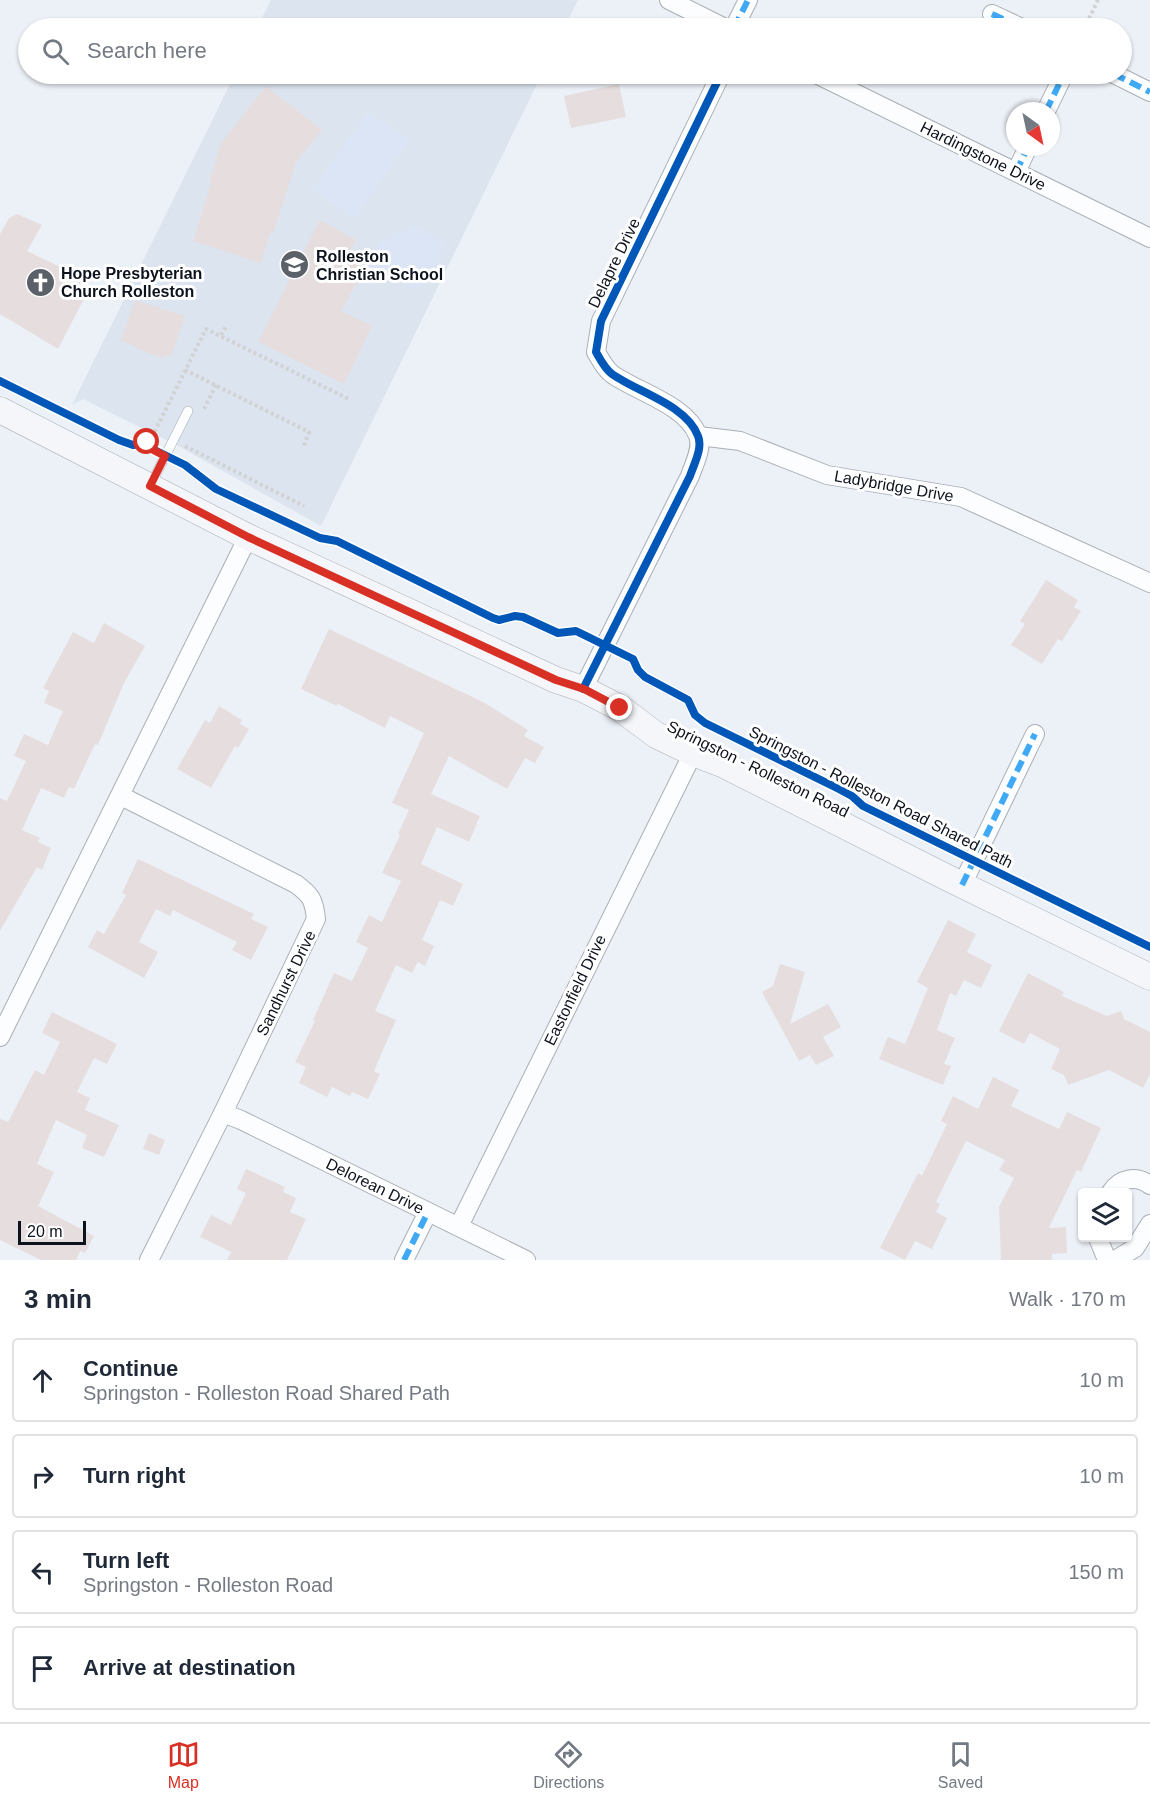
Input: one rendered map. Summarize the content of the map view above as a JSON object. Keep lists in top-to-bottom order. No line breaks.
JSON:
{"streets":{"main road":["Springston - Rolleston Road"],"street":["Hardingstone Drive","Delapre Drive","Ladybridge Drive","Sandhurst Drive","Eastonfield Drive","Delorean Drive"],"cycle path":["Springston - Rolleston Road Shared Path"]},"crossings":[["Delapre Drive","Ladybridge Drive"],["Springston - Rolleston Road","Eastonfield Drive"],["Sandhurst Drive","Delorean Drive"],["Eastonfield Drive","Delorean Drive"]],"places":{"school or university":["Rolleston Christian School"],"church":["Hope Presbyterian Church Rolleston"]},"scale_bar":"20 m","north":"bottom right","page":{"search":"Search here","scale":"20 m","heading":["3 min","Walk · 170 m"],"list":[["Continue","Springston - Rolleston Road Shared Path","10 m"],["Turn right","10 m"],["Turn left","Springston - Rolleston Road","150 m"],"Arrive at destination"],"nav":["Map","Directions","Saved"]}}
